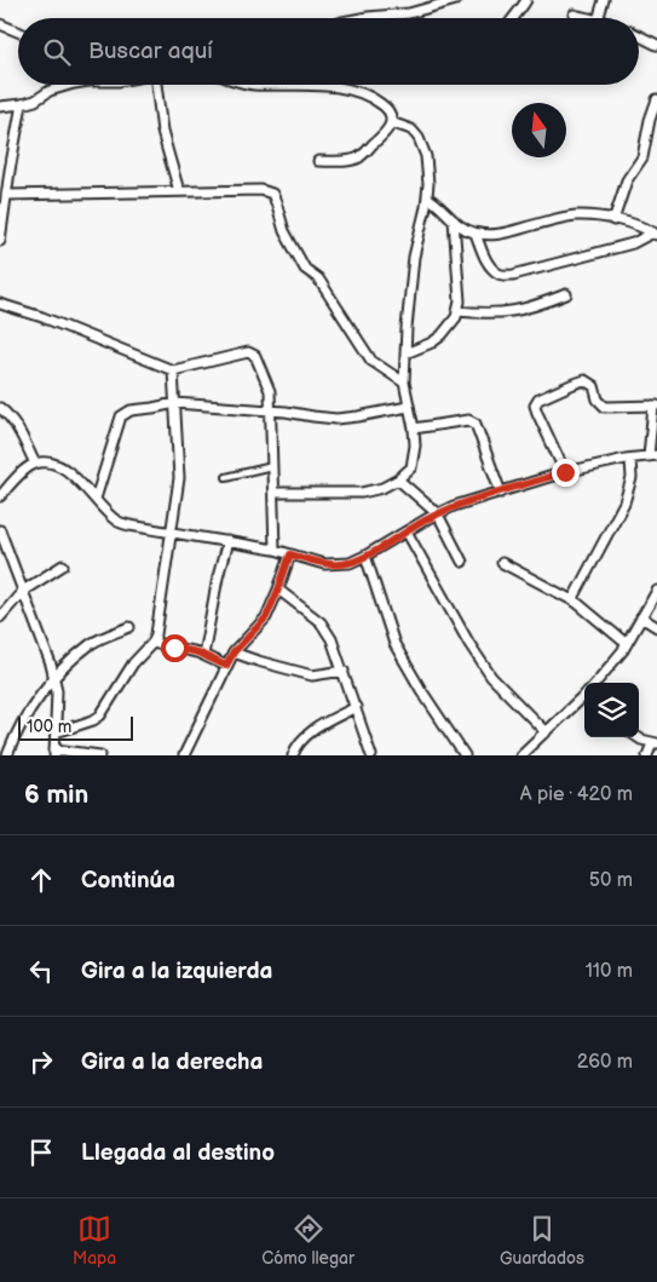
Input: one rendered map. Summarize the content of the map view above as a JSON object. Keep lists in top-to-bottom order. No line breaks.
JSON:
{"scale_bar":"100 m","north":"top","page":{"search":"Buscar aquí","scale":"100 m","heading":["6 min","A pie · 420 m"],"list":[["Continúa","50 m"],["Gira a la izquierda","110 m"],["Gira a la derecha","260 m"],"Llegada al destino"],"nav":["Mapa","Cómo llegar","Guardados"]}}
